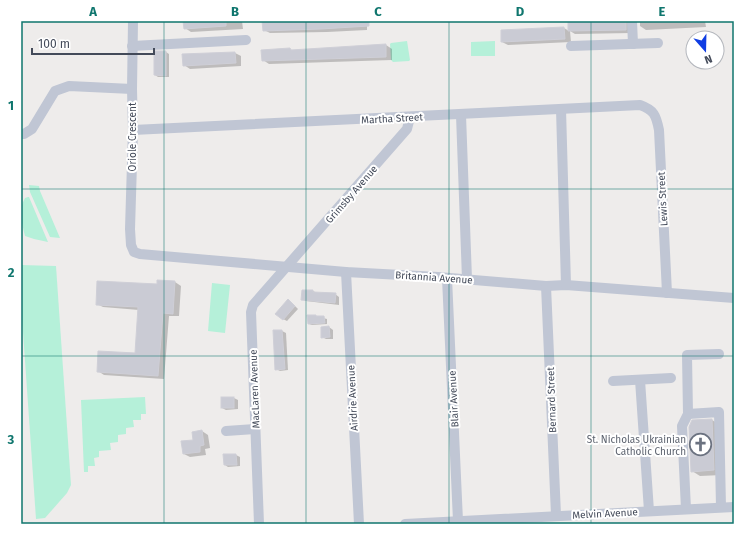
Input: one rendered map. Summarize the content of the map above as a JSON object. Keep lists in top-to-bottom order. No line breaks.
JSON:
{"streets":{"street":["Martha Street","Oriole Crescent","Grimsby Avenue","Lewis Street","Britannia Avenue","MacLaren Avenue","Airdrie Avenue","Blair Avenue","Bernard Street","Melvin Avenue"]},"crossings":[["Martha Street","Oriole Crescent"],["Martha Street","Grimsby Avenue"],["Martha Street","Lewis Street"],["Oriole Crescent","Britannia Avenue"],["Grimsby Avenue","Britannia Avenue"],["Grimsby Avenue","MacLaren Avenue"],["Lewis Street","Britannia Avenue"],["Britannia Avenue","MacLaren Avenue"],["Britannia Avenue","Airdrie Avenue"],["Britannia Avenue","Blair Avenue"],["Britannia Avenue","Bernard Street"],["Blair Avenue","Melvin Avenue"],["Bernard Street","Melvin Avenue"]],"places":{"church":["St. Nicholas Ukrainian Catholic Church"]},"scale_bar":"100 m","north":"bottom","grid":{"columns":["A","B","C","D","E"],"rows":["1","2","3"]}}
